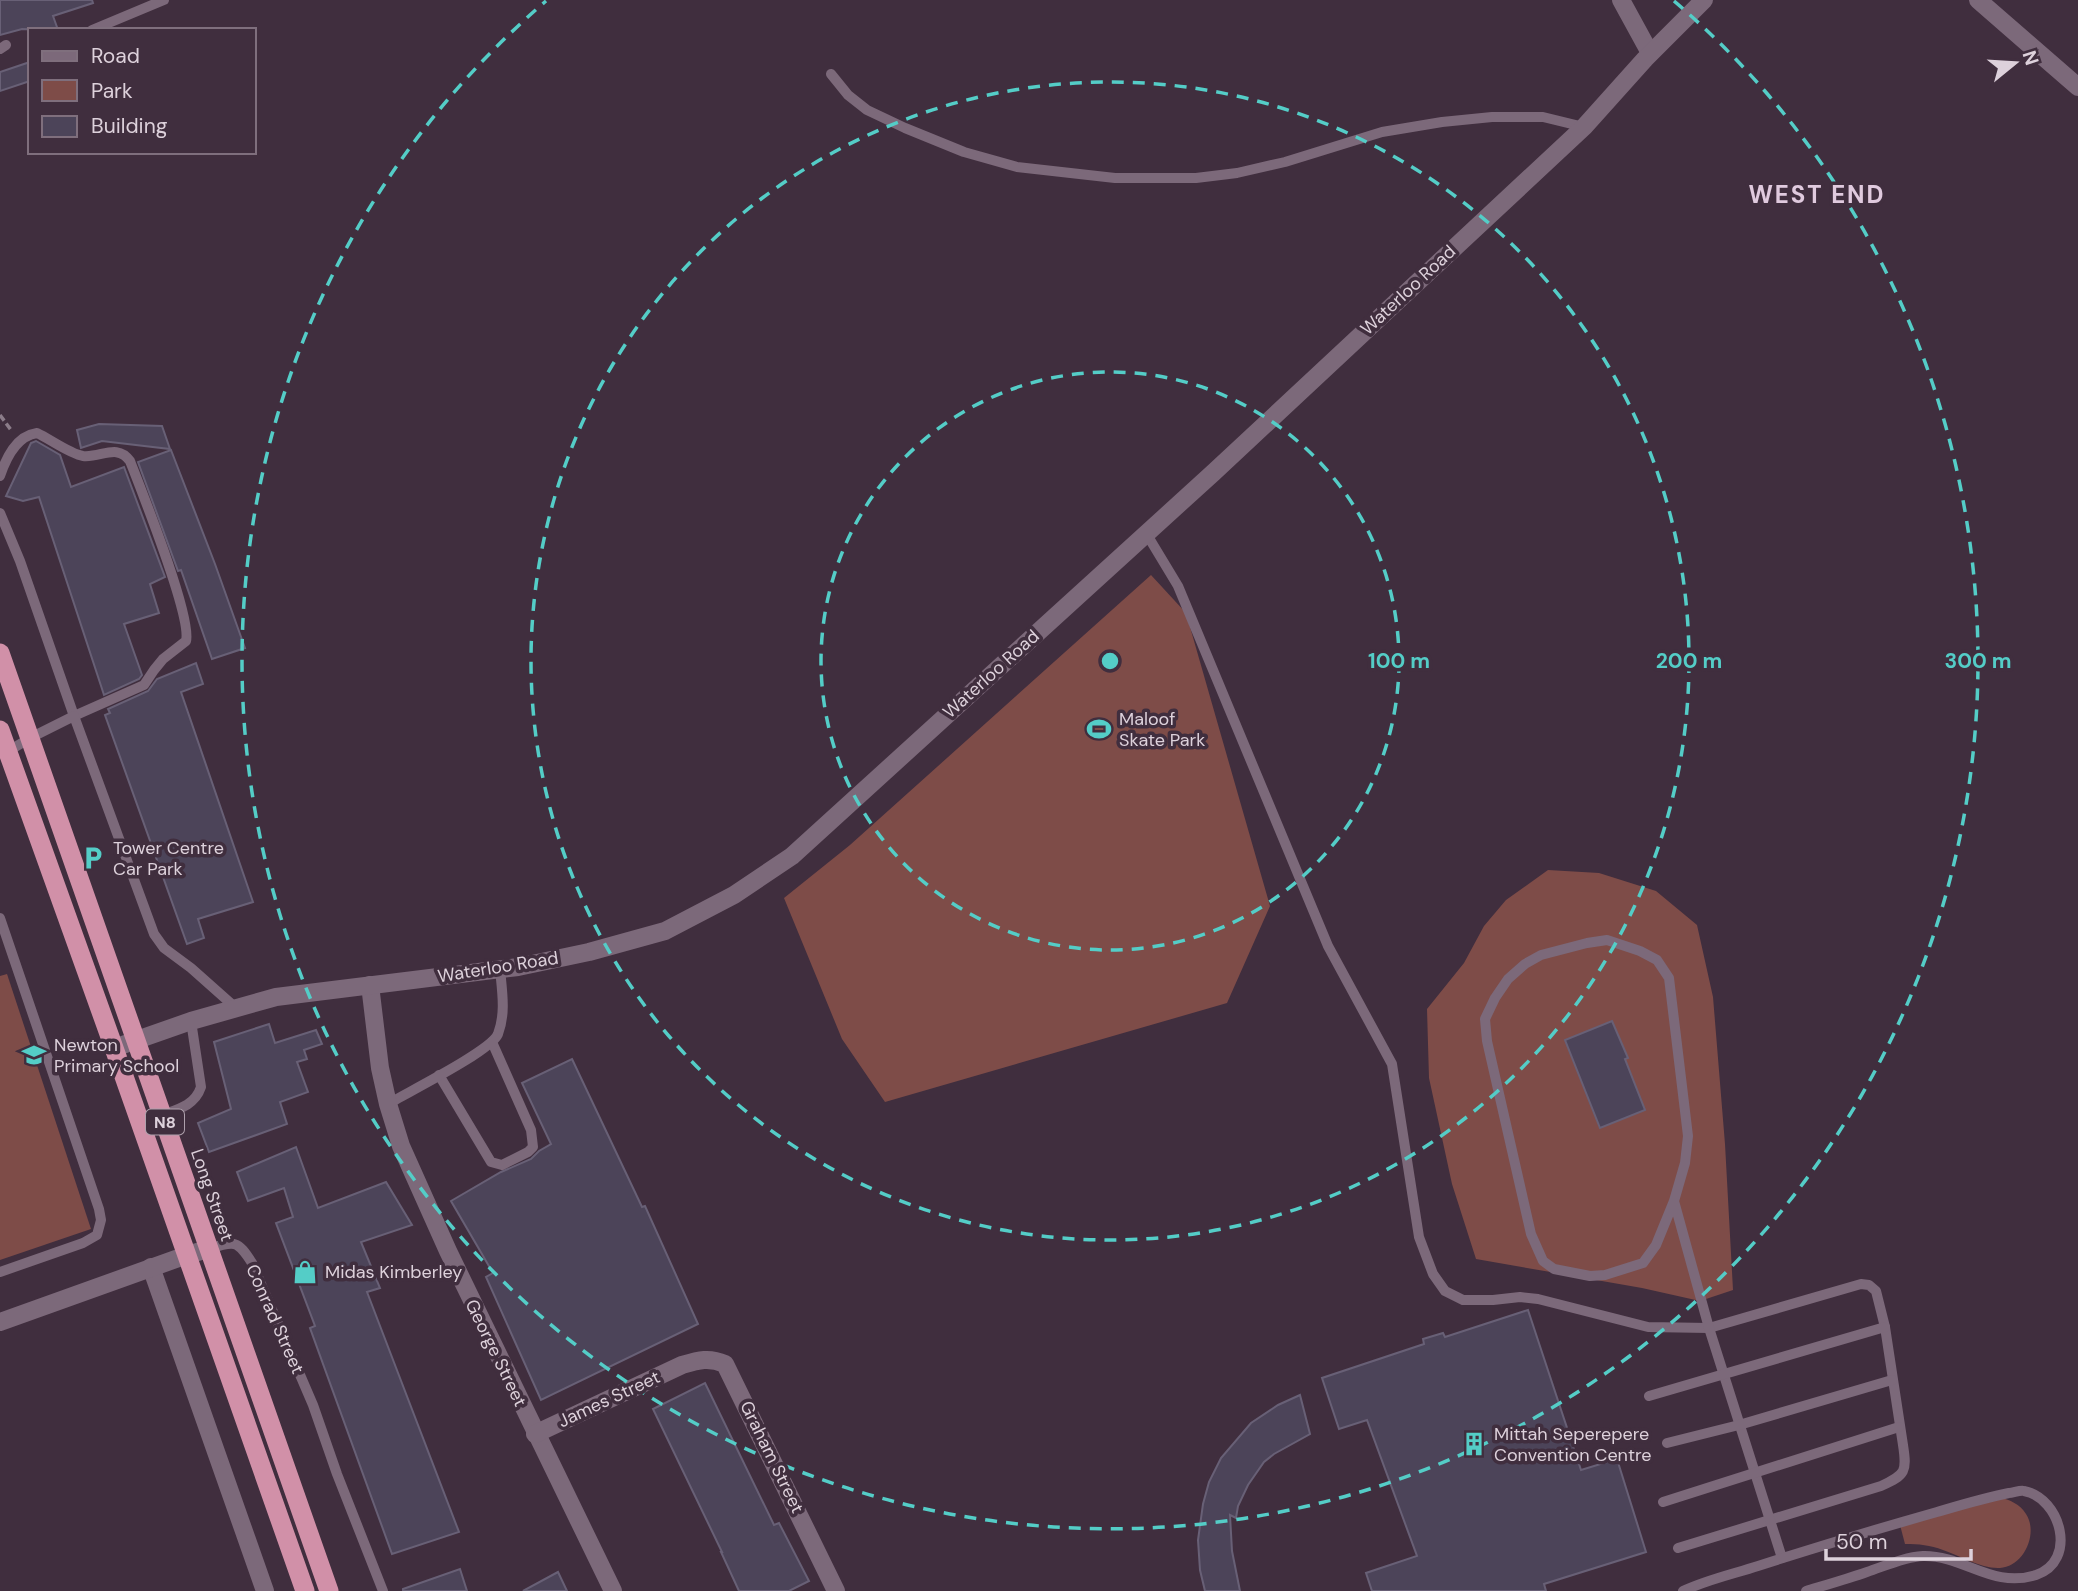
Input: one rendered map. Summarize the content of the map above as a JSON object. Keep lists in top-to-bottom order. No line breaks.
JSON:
{"streets":{"highway":["N8","Long Street"],"street":["Waterloo Road","Conrad Street","George Street","James Street","Graham Street"]},"crossings":[["Waterloo Road","N8"],["Waterloo Road","Long Street"],["Waterloo Road","George Street"],["N8","Conrad Street"],["Long Street","Conrad Street"],["George Street","James Street"],["James Street","Graham Street"]],"districts":["WEST END"],"places":{"sports":["Maloof Skate Park"],"parking":["Tower Centre Car Park"],"school or university":["Newton Primary School"],"shop":["Midas Kimberley"],"building":["Mittah Seperepere Convention Centre"]},"legend":["Road","Park","Building"],"scale_bar":"50 m","north":"right","rings":["100 m","200 m","300 m"]}
